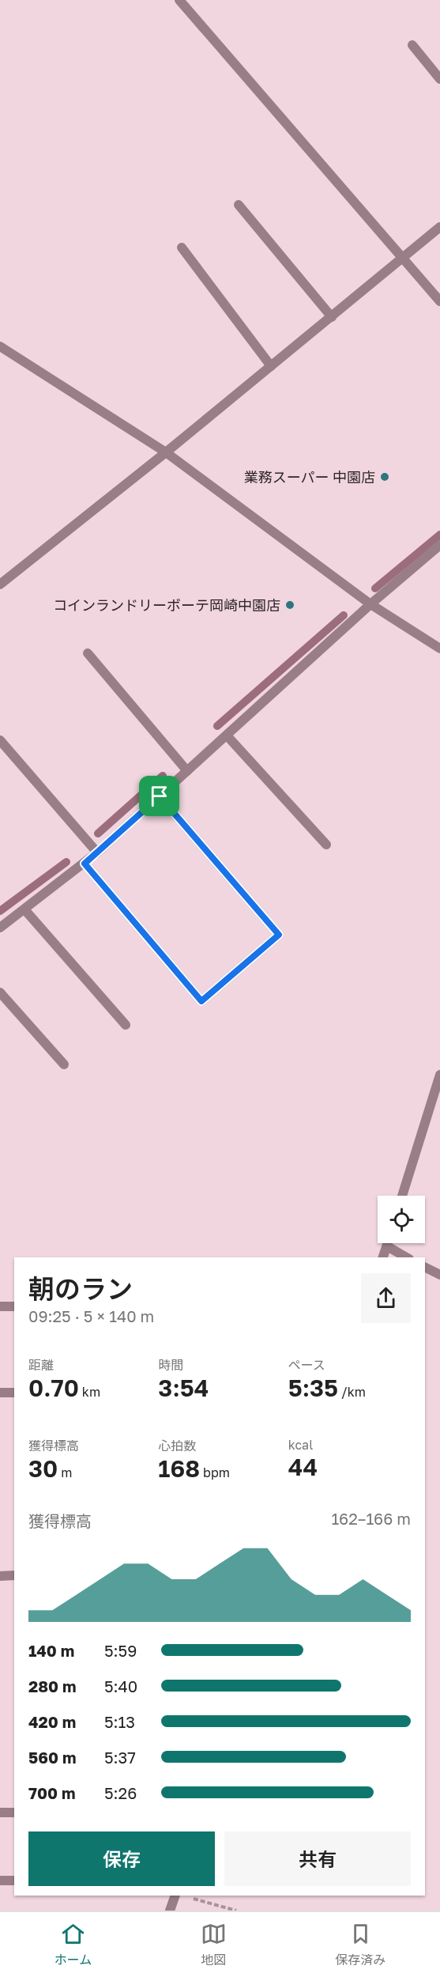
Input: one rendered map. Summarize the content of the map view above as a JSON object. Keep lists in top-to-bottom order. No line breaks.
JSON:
{"places":["業務スーパー 中園店","コインランドリーボーテ岡崎中園店"],"page":{"heading":["朝のラン","09:25 · 5 × 140 m"],"stats":[["距離","0.70 km"],["時間","3:54"],["ペース","5:35 /km"],["獲得標高","30 m"],["心拍数","168 bpm"],["kcal","44"]],"chart":["獲得標高","162–166 m"],"list":[{"name":"140 m","note":"5:59"},{"name":"280 m","note":"5:40"},{"name":"420 m","note":"5:13"},{"name":"560 m","note":"5:37"},{"name":"700 m","note":"5:26"}],"buttons":["保存","共有"],"tabs":["ホーム","地図","保存済み"]}}
